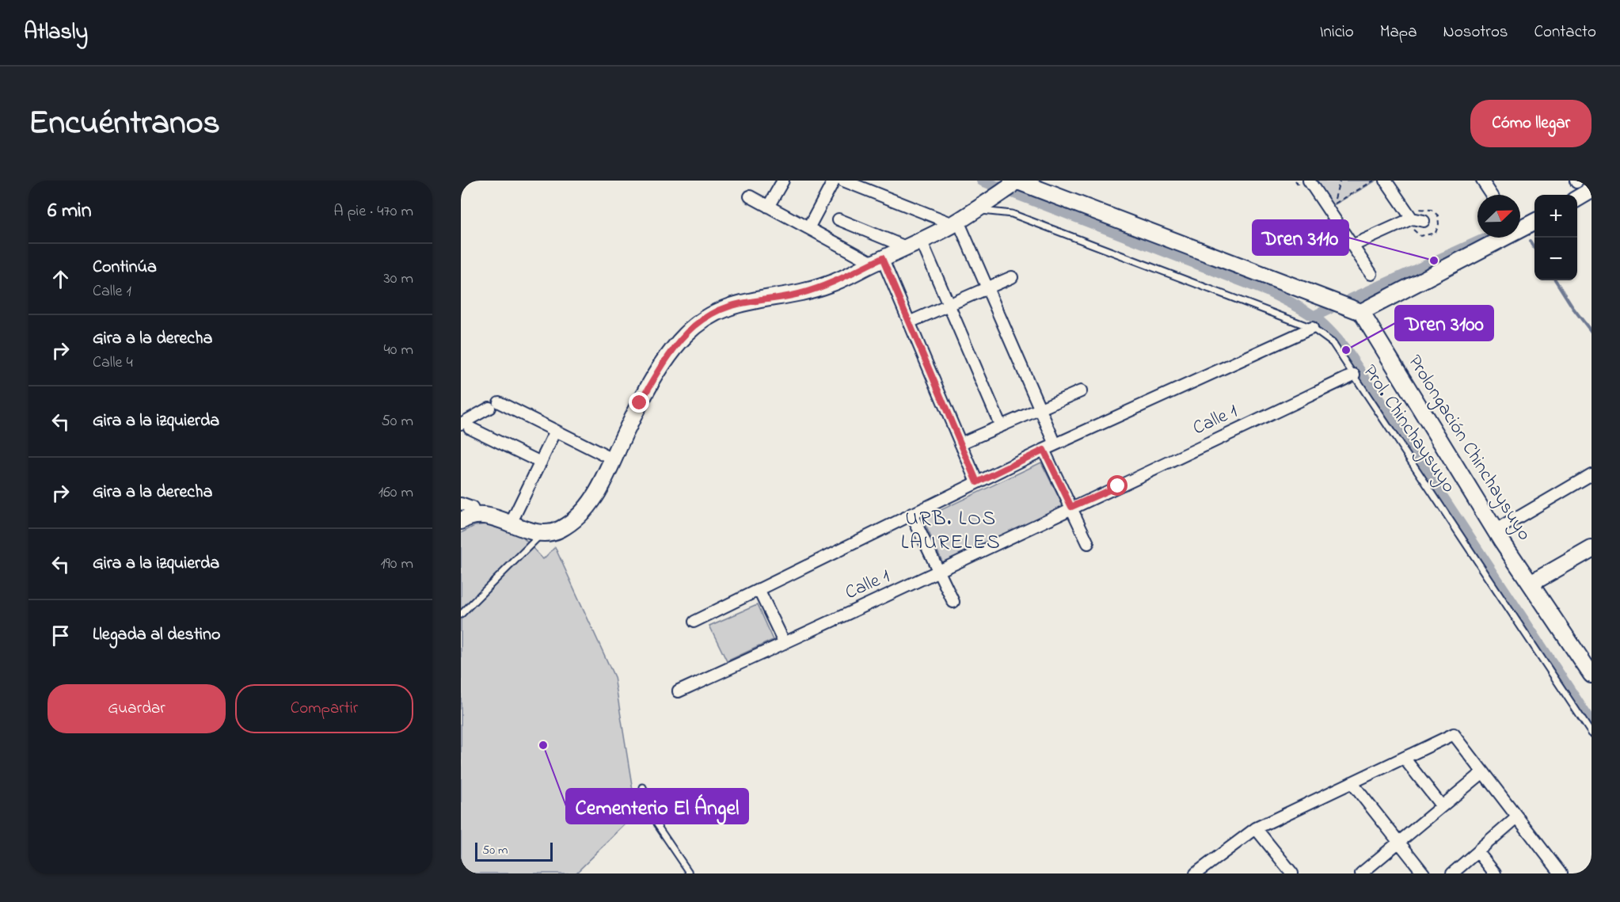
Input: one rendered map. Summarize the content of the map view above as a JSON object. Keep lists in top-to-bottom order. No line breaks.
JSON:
{"streets":{"street":["Calle 1","Prolongación Chinchaysuyo"],"lane":["Prol. Chinchaysuyo"]},"crossings":[["Calle 1","Prol. Chinchaysuyo"]],"districts":["URB. LOS LAURELES"],"places":["Dren 3110","Dren 3100","Cementerio El Ángel"],"scale_bar":"50 m","north":"top right","page":{"header":"Atlasly","nav":["Inicio","Mapa","Nosotros","Contacto"],"title":"Encuéntranos","buttons":["Cómo llegar",["Guardar","Compartir"]],"heading":["6 min","A pie · 470 m"],"map_buttons":["+","−"],"list":[["Continúa","Calle 1","30 m"],["Gira a la derecha","Calle 4","40 m"],["Gira a la izquierda","50 m"],["Gira a la derecha","160 m"],["Gira a la izquierda","190 m"],"Llegada al destino"],"scale":"50 m"}}
